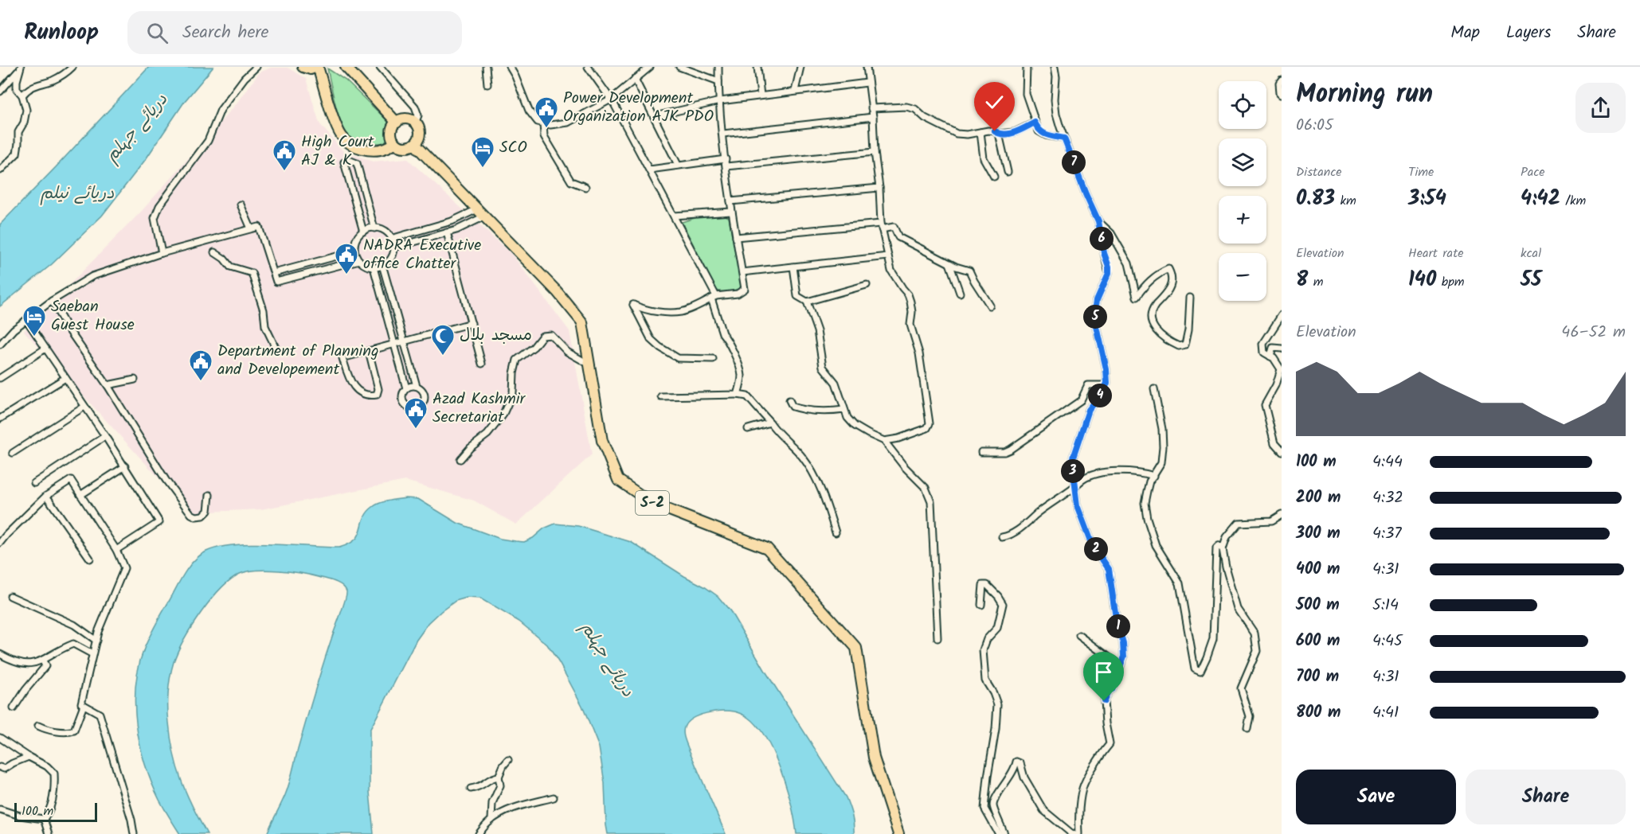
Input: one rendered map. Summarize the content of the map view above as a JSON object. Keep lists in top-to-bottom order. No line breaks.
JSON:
{"streets":{"highway":["S-2"]},"water":["دریائے جہلم","دریائے نیلم"],"places":{"public building":["Power Development Organization AJK PDO","High Court AJ & K","NADRA Executive office Chatter","Department of Planning and Developement","Azad Kashmir Secretariat"],"hotel":["SCO","Saeban Guest House"],"mosque":["مسجد بلال"]},"scale_bar":"100 m","page":{"header":"Runloop","search":"Search here","nav":["Map","Layers","Share"],"heading":["Morning run","06:05"],"map_buttons":["+","−"],"stats":[["Distance","0.83 km"],["Time","3:54"],["Pace","4:42 /km"],["Elevation","8 m"],["Heart rate","140 bpm"],["kcal","55"]],"pins":["7","6","5","4","3","2","1"],"chart":["Elevation","46–52 m"],"list":[{"name":"100 m","note":"4:44"},{"name":"200 m","note":"4:32"},{"name":"300 m","note":"4:37"},{"name":"400 m","note":"4:31"},{"name":"500 m","note":"5:14"},{"name":"600 m","note":"4:45"},{"name":"700 m","note":"4:31"},{"name":"800 m","note":"4:41"}],"buttons":["Save","Share"],"scale":"100 m"}}
